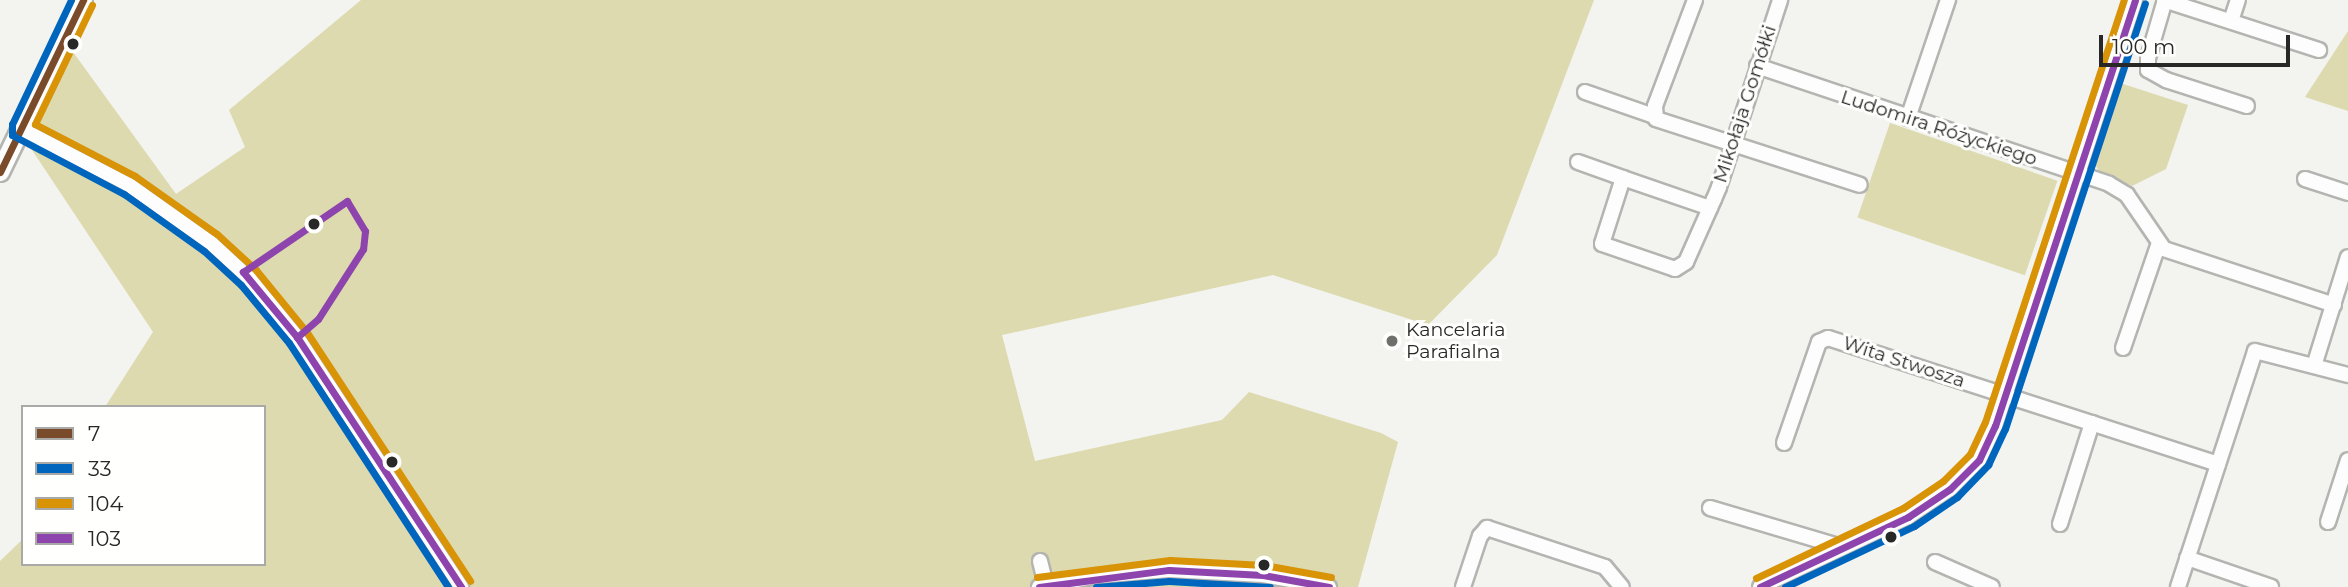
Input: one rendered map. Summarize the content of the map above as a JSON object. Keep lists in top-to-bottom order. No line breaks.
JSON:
{"streets":{"street":["Mikołaja Gomółki","Ludomira Różyckiego","Wita Stwosza"]},"crossings":[["Mikołaja Gomółki","Ludomira Różyckiego"]],"places":["Kancelaria Parafialna"],"lines":["transit line 7","transit line 33","transit line 104","transit line 103"],"legend":["7","33","104","103"],"scale_bar":"100 m"}
